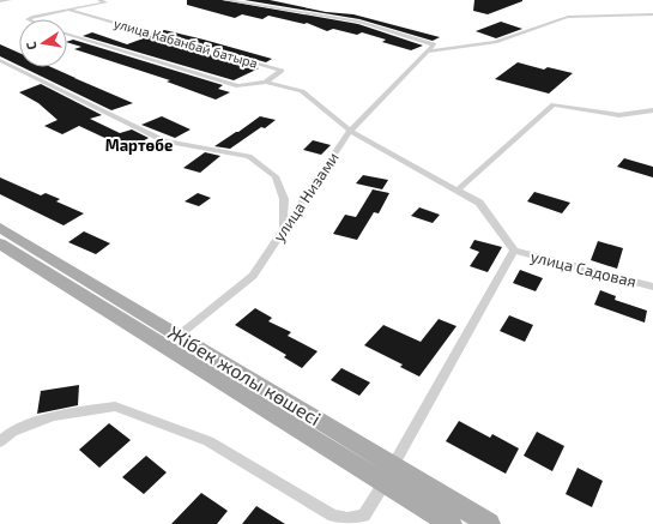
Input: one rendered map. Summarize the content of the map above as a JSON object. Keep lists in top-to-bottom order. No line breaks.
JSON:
{"streets":{"main road":["Жібек жолы көшесі"],"street":["улица Кабанбай батыра","улица Низами","улица Садовая"]},"crossings":[["улица Кабанбай батыра","улица Низами"],["улица Кабанбай батыра","улица Садовая"],["улица Низами","Жібек жолы көшесі"]],"districts":["Мартөбе"],"north":"left"}
